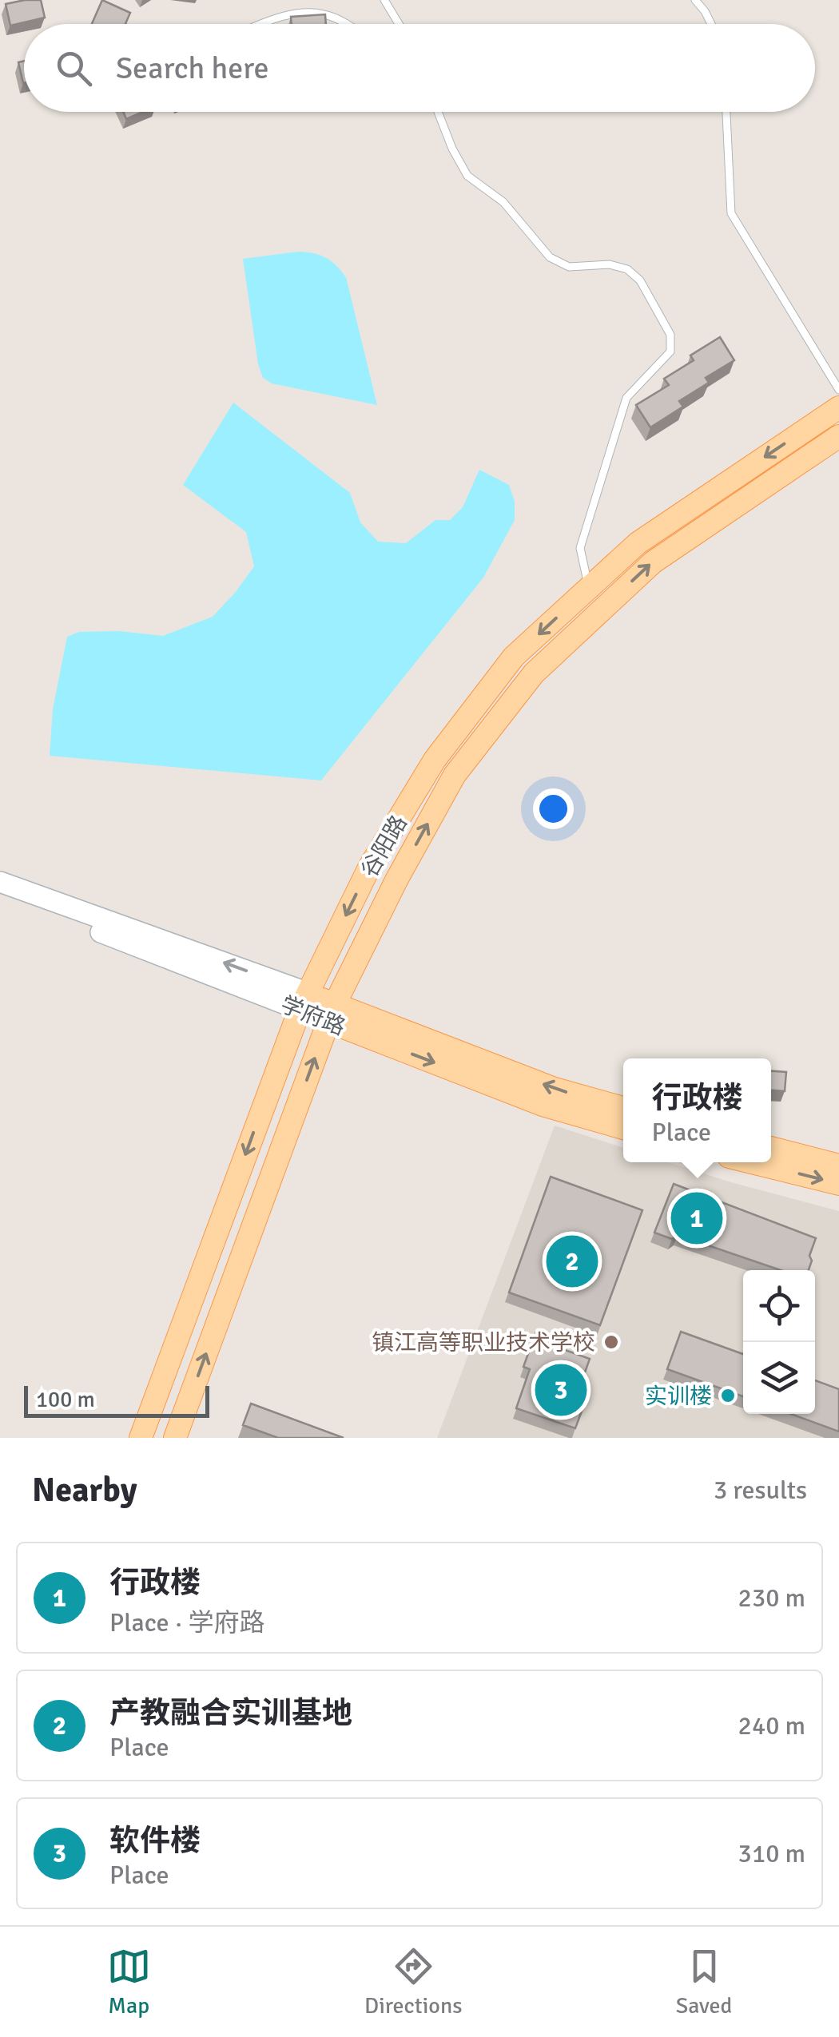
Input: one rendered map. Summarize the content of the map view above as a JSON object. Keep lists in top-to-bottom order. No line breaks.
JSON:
{"streets":{"main road":["谷阳路","学府路"]},"crossings":[["谷阳路","学府路"]],"places":["镇江高等职业技术学校","实训楼"],"scale_bar":"100 m","page":{"search":"Search here","popup":["行政楼","Place"],"pins":["1","2","3"],"scale":"100 m","heading":["Nearby","3 results"],"list":[{"mark":"1","name":"行政楼","note":"Place · 学府路","value":"230 m"},{"mark":"2","name":"产教融合实训基地","note":"Place","value":"240 m"},{"mark":"3","name":"软件楼","note":"Place","value":"310 m"}],"nav":["Map","Directions","Saved"]}}
